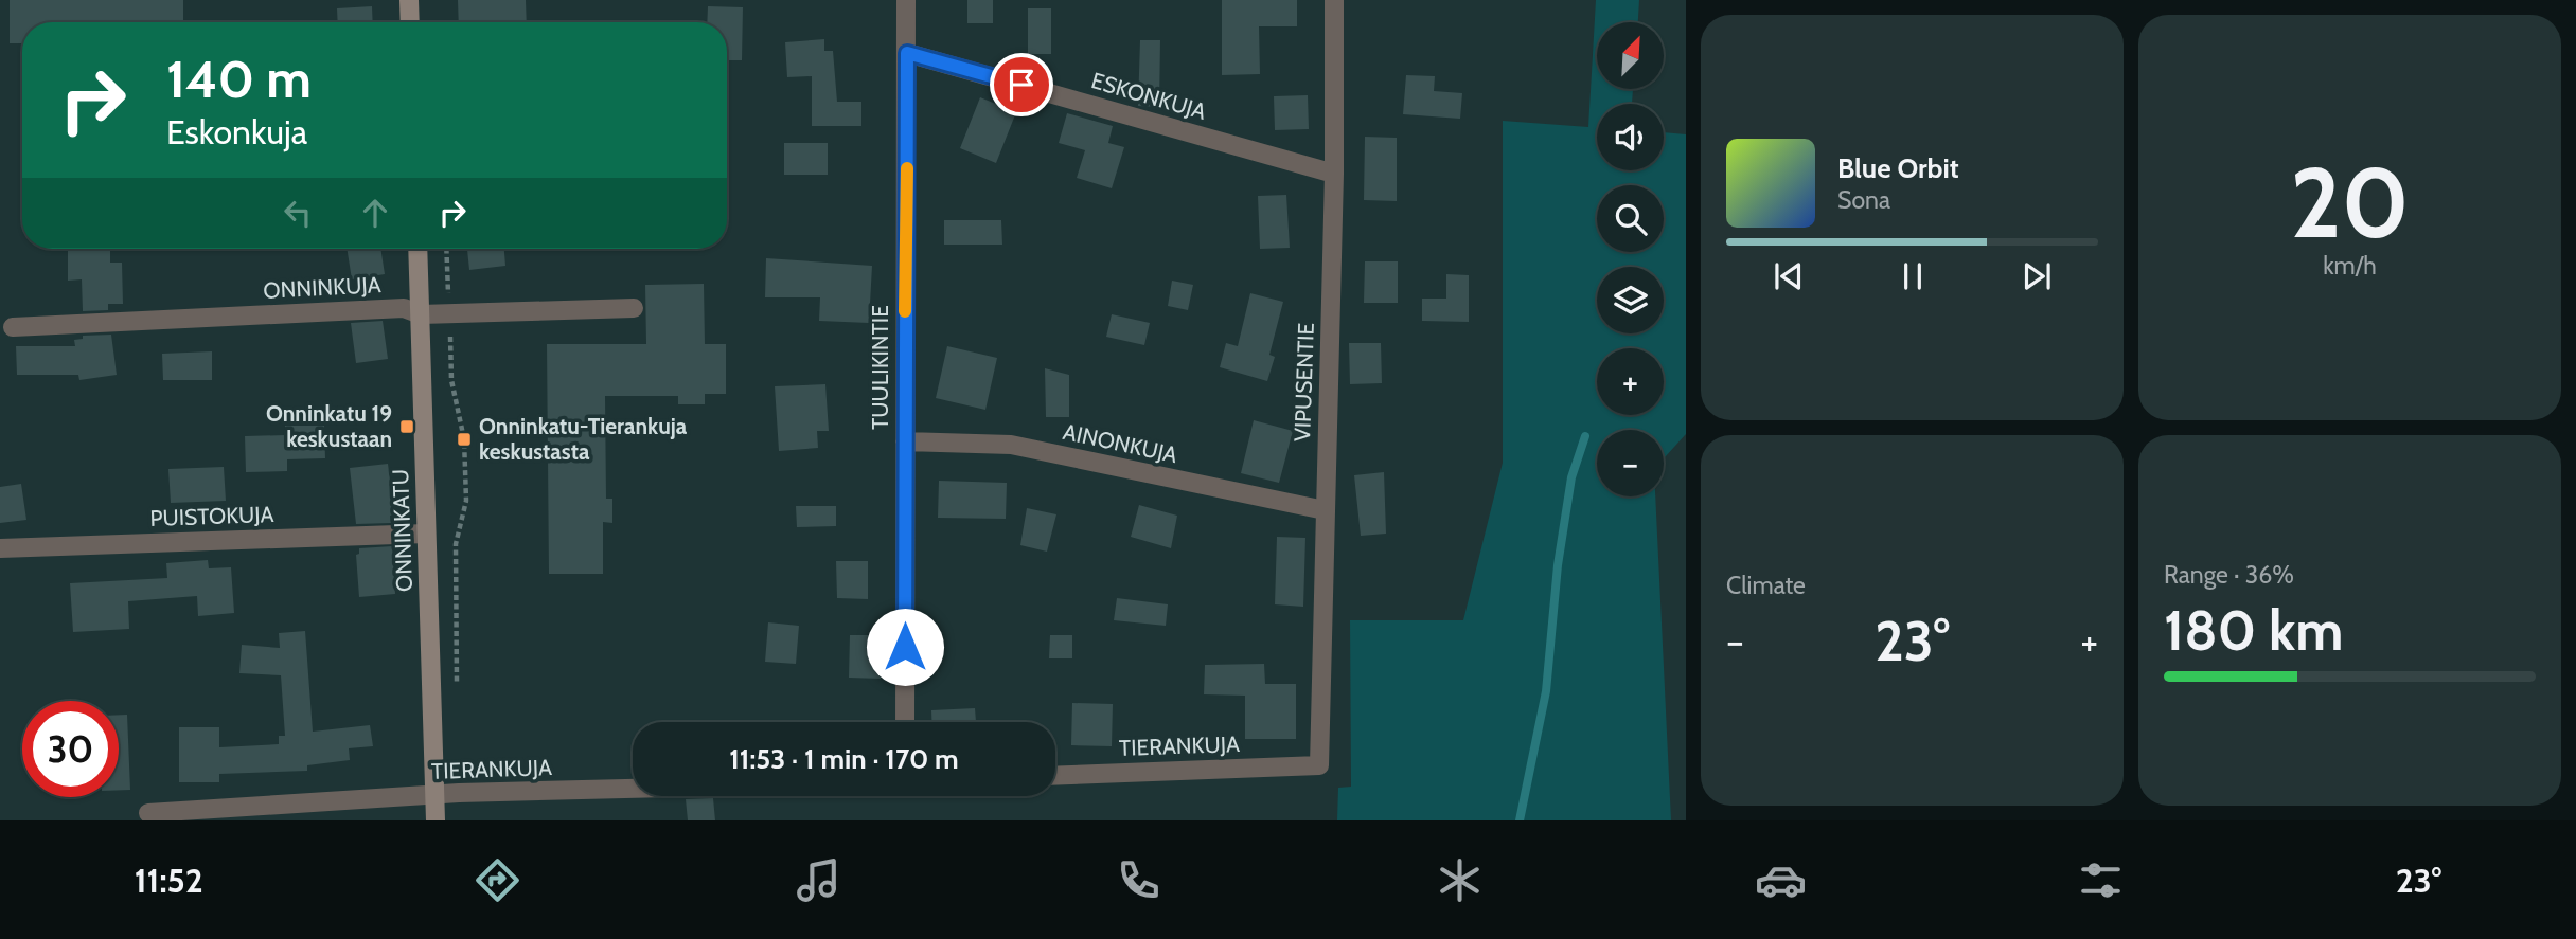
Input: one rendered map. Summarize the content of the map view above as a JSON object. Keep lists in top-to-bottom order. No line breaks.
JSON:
{"streets":{"street":["ESKONKUJA","ONNINKUJA","TUULIKINTIE","VIPUSENTIE","AINONKUJA","PUISTOKUJA","ONNINKATU","TIERANKUJA"]},"crossings":[["ESKONKUJA","TUULIKINTIE"],["ESKONKUJA","VIPUSENTIE"],["ONNINKUJA","ONNINKATU"],["TUULIKINTIE","AINONKUJA"],["VIPUSENTIE","AINONKUJA"],["VIPUSENTIE","TIERANKUJA"],["PUISTOKUJA","ONNINKATU"],["ONNINKATU","TIERANKUJA"]],"places":{"transit":["Onninkatu 19 keskustaan","Onninkatu-Tierankuja keskustasta"]},"north":"top right","page":{"tile":[["20","km/h"],"Climate",["Range · 36%","180 km"]],"map_buttons":["+","−"],"turn":["140 m","Eskonkuja"],"song":["Blue Orbit","Sona"],"heat":["−","23°","+"],"limit":"30","trip":"11:53 · 1 min · 170 m","tabs":["11:52","23°"]}}
